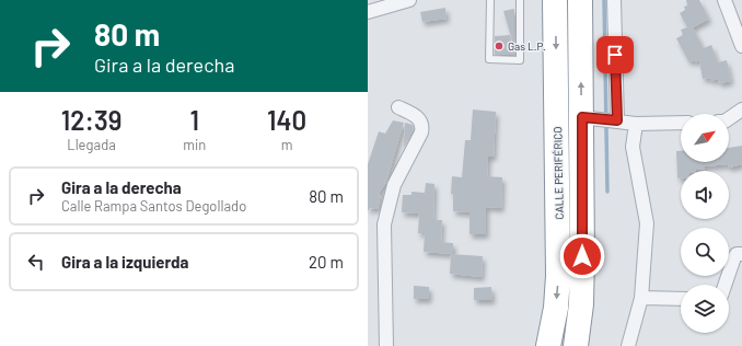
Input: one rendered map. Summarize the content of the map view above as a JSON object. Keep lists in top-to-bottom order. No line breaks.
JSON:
{"streets":{"highway":["CALLE PERIFÉRICO"]},"places":["Gas L.P."],"north":"top right","page":{"turn":["80 m","Gira a la derecha"],"eta":["12:39","Llegada","1","min","140","m"],"list":[{"name":"Gira a la derecha","note":"Calle Rampa Santos Degollado","value":"80 m"},{"name":"Gira a la izquierda","value":"20 m"}]}}
